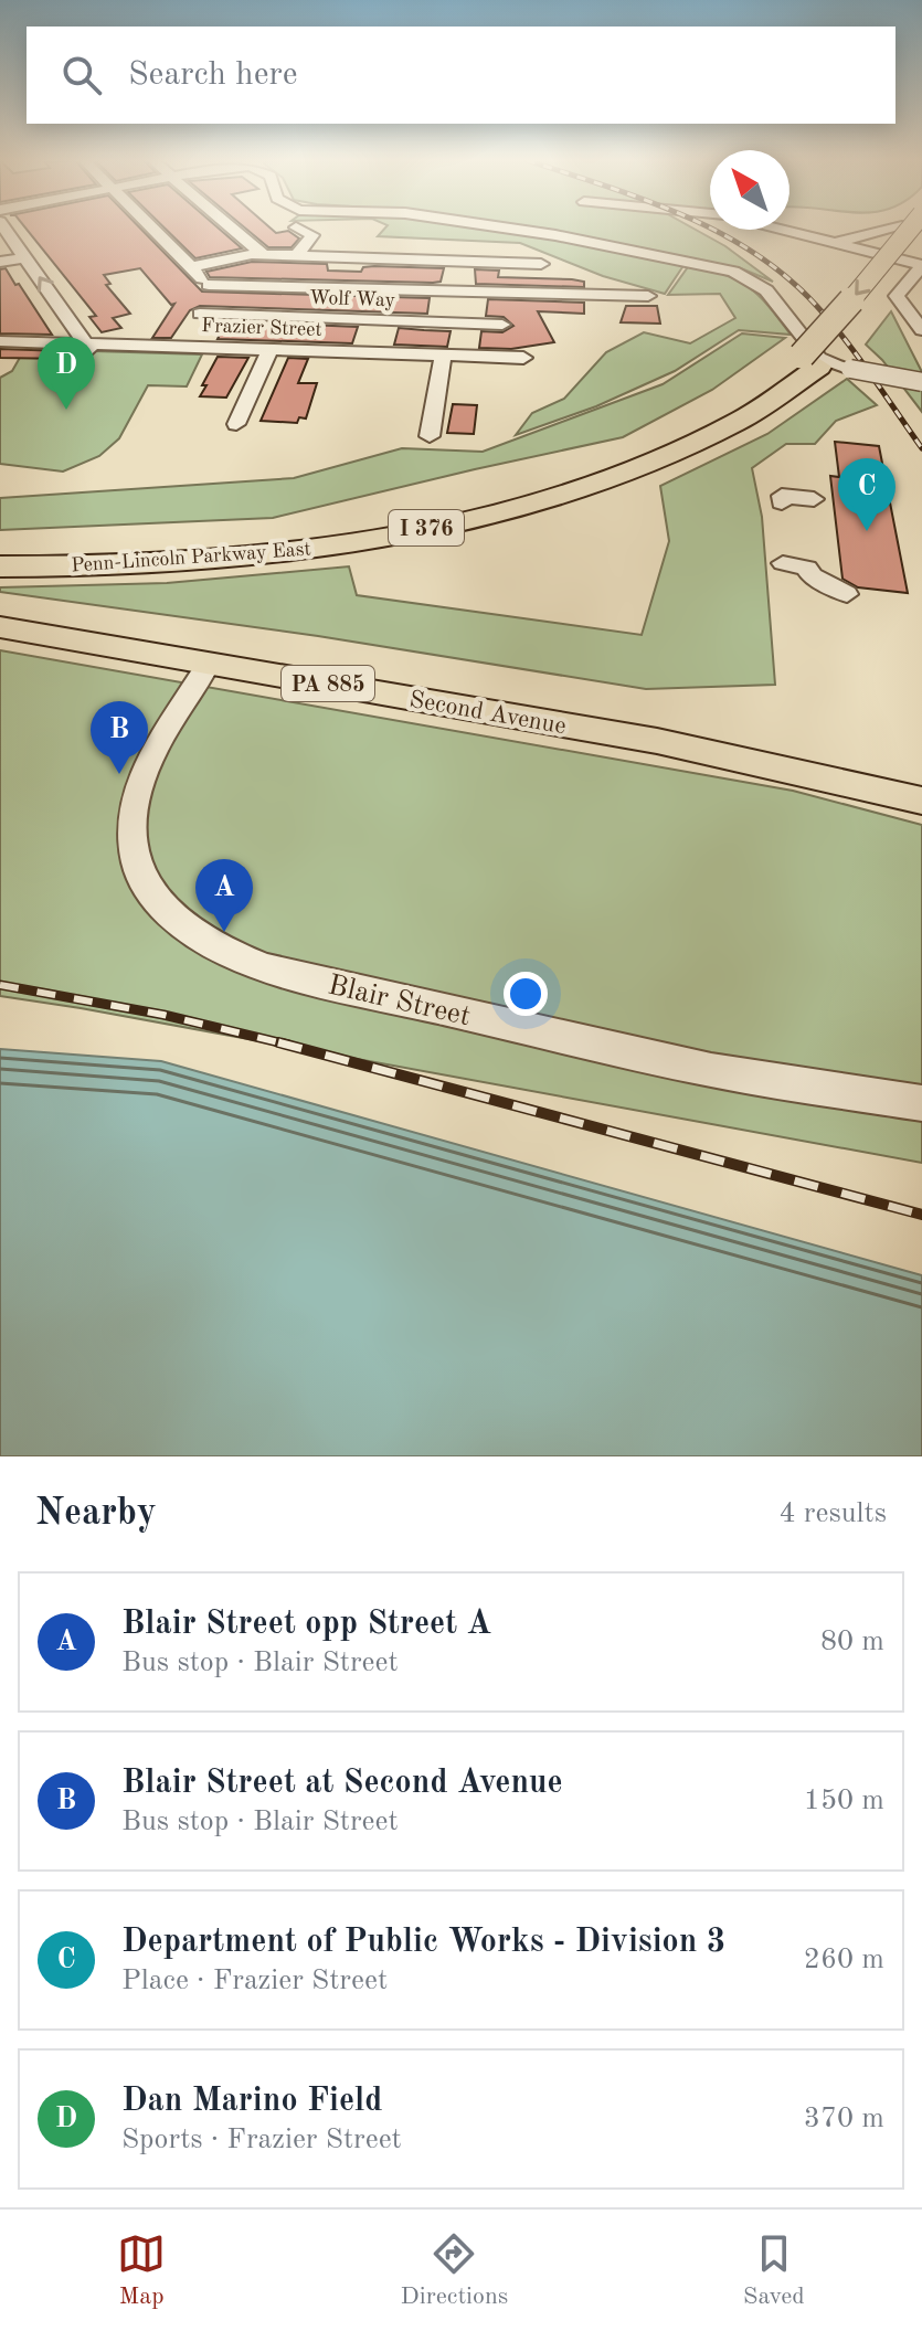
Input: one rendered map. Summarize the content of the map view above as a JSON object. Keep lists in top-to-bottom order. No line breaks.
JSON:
{"streets":{"highway":["I 376","Penn-Lincoln Parkway East"],"main road":["PA 885","Second Avenue"],"street":["Wolf Way","Frazier Street","Blair Street"]},"crossings":[["Second Avenue","Blair Street"]],"north":"top left","page":{"search":"Search here","pins":["D","C","B","A"],"heading":["Nearby","4 results"],"list":[{"mark":"A","name":"Blair Street opp Street A","note":"Bus stop · Blair Street","value":"80 m"},{"mark":"B","name":"Blair Street at Second Avenue","note":"Bus stop · Blair Street","value":"150 m"},{"mark":"C","name":"Department of Public Works - Division 3","note":"Place · Frazier Street","value":"260 m"},{"mark":"D","name":"Dan Marino Field","note":"Sports · Frazier Street","value":"370 m"}],"nav":["Map","Directions","Saved"]}}
